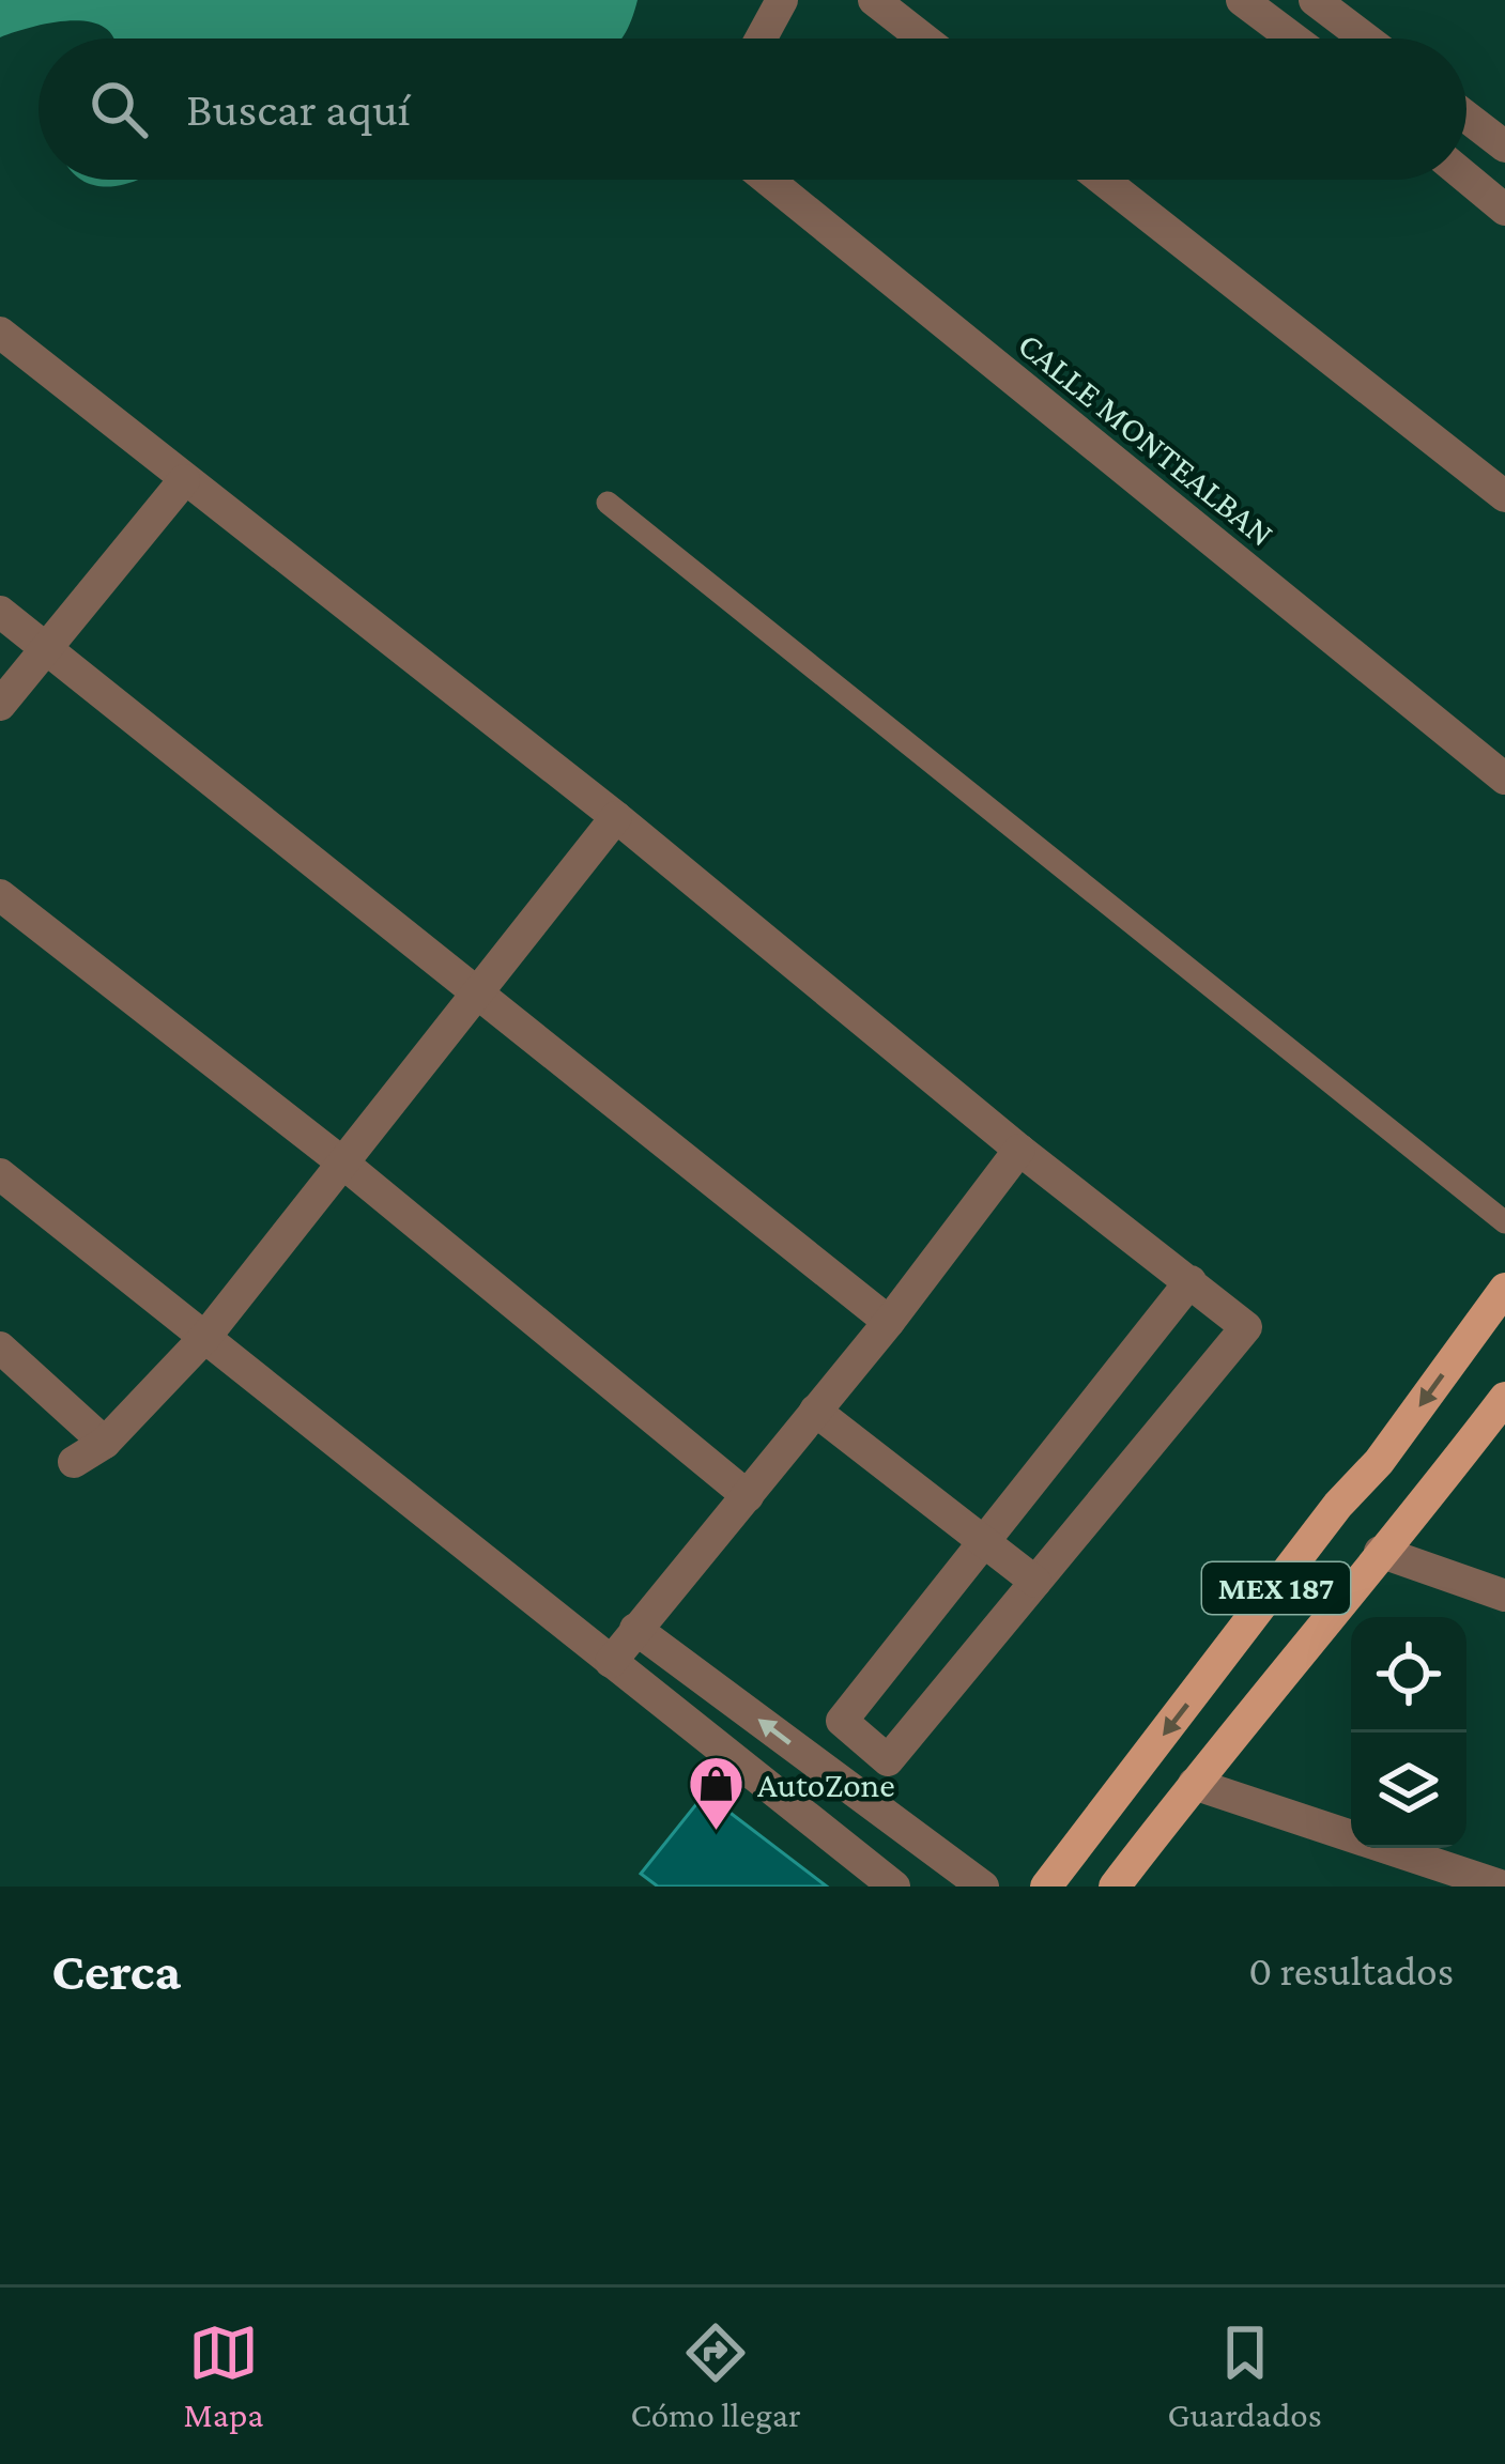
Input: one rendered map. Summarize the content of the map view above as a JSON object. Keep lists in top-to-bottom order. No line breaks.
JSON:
{"streets":{"main road":["MEX 187"],"street":["CALLE MONTEALBAN"]},"places":{"shop":["AutoZone"]},"page":{"search":"Buscar aquí","heading":["Cerca","0 resultados"],"nav":["Mapa","Cómo llegar","Guardados"]}}
